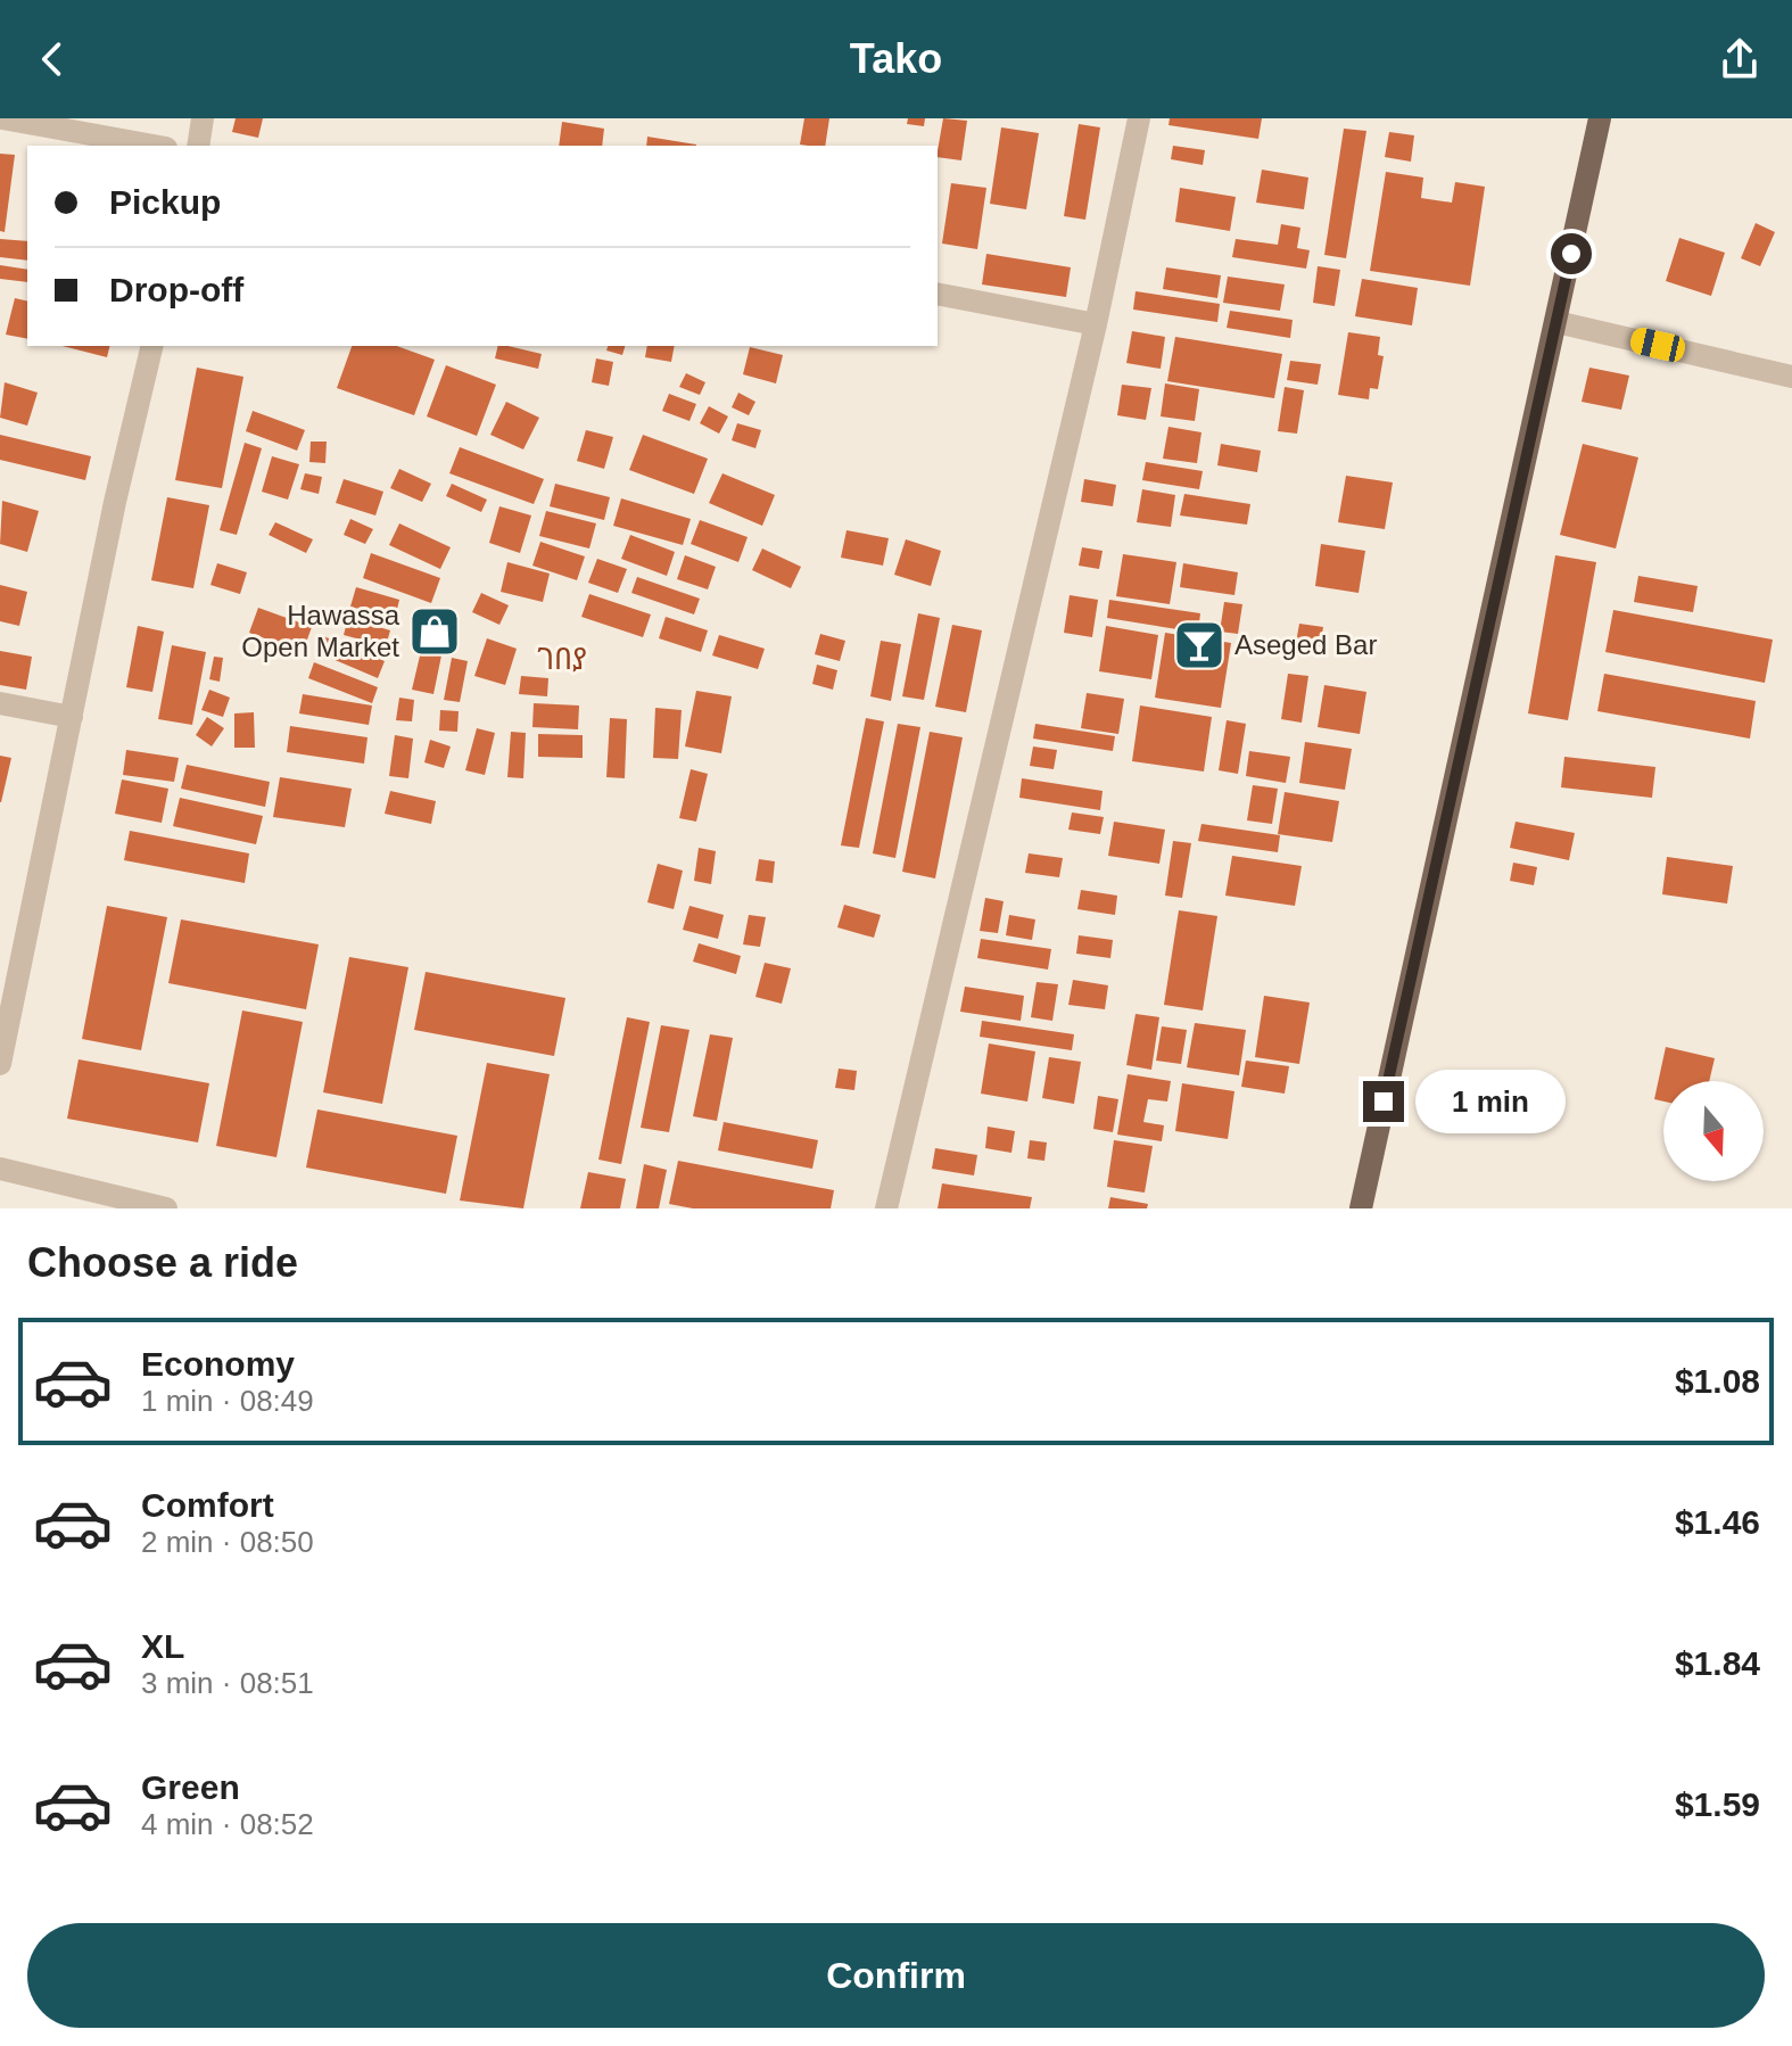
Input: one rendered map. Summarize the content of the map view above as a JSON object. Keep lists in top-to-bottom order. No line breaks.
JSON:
{"districts":["ገበያ"],"places":{"shop":["Hawassa Open Market"],"bar":["Aseged Bar"]},"north":"bottom","page":{"header":"Tako","banner":["Pickup","Drop-off"],"bubble":"1 min","heading":"Choose a ride","list":[{"name":"Economy","note":"1 min · 08:49","value":"$1.08"},{"name":"Comfort","note":"2 min · 08:50","value":"$1.46"},{"name":"XL","note":"3 min · 08:51","value":"$1.84"},{"name":"Green","note":"4 min · 08:52","value":"$1.59"}],"buttons":"Confirm"}}
